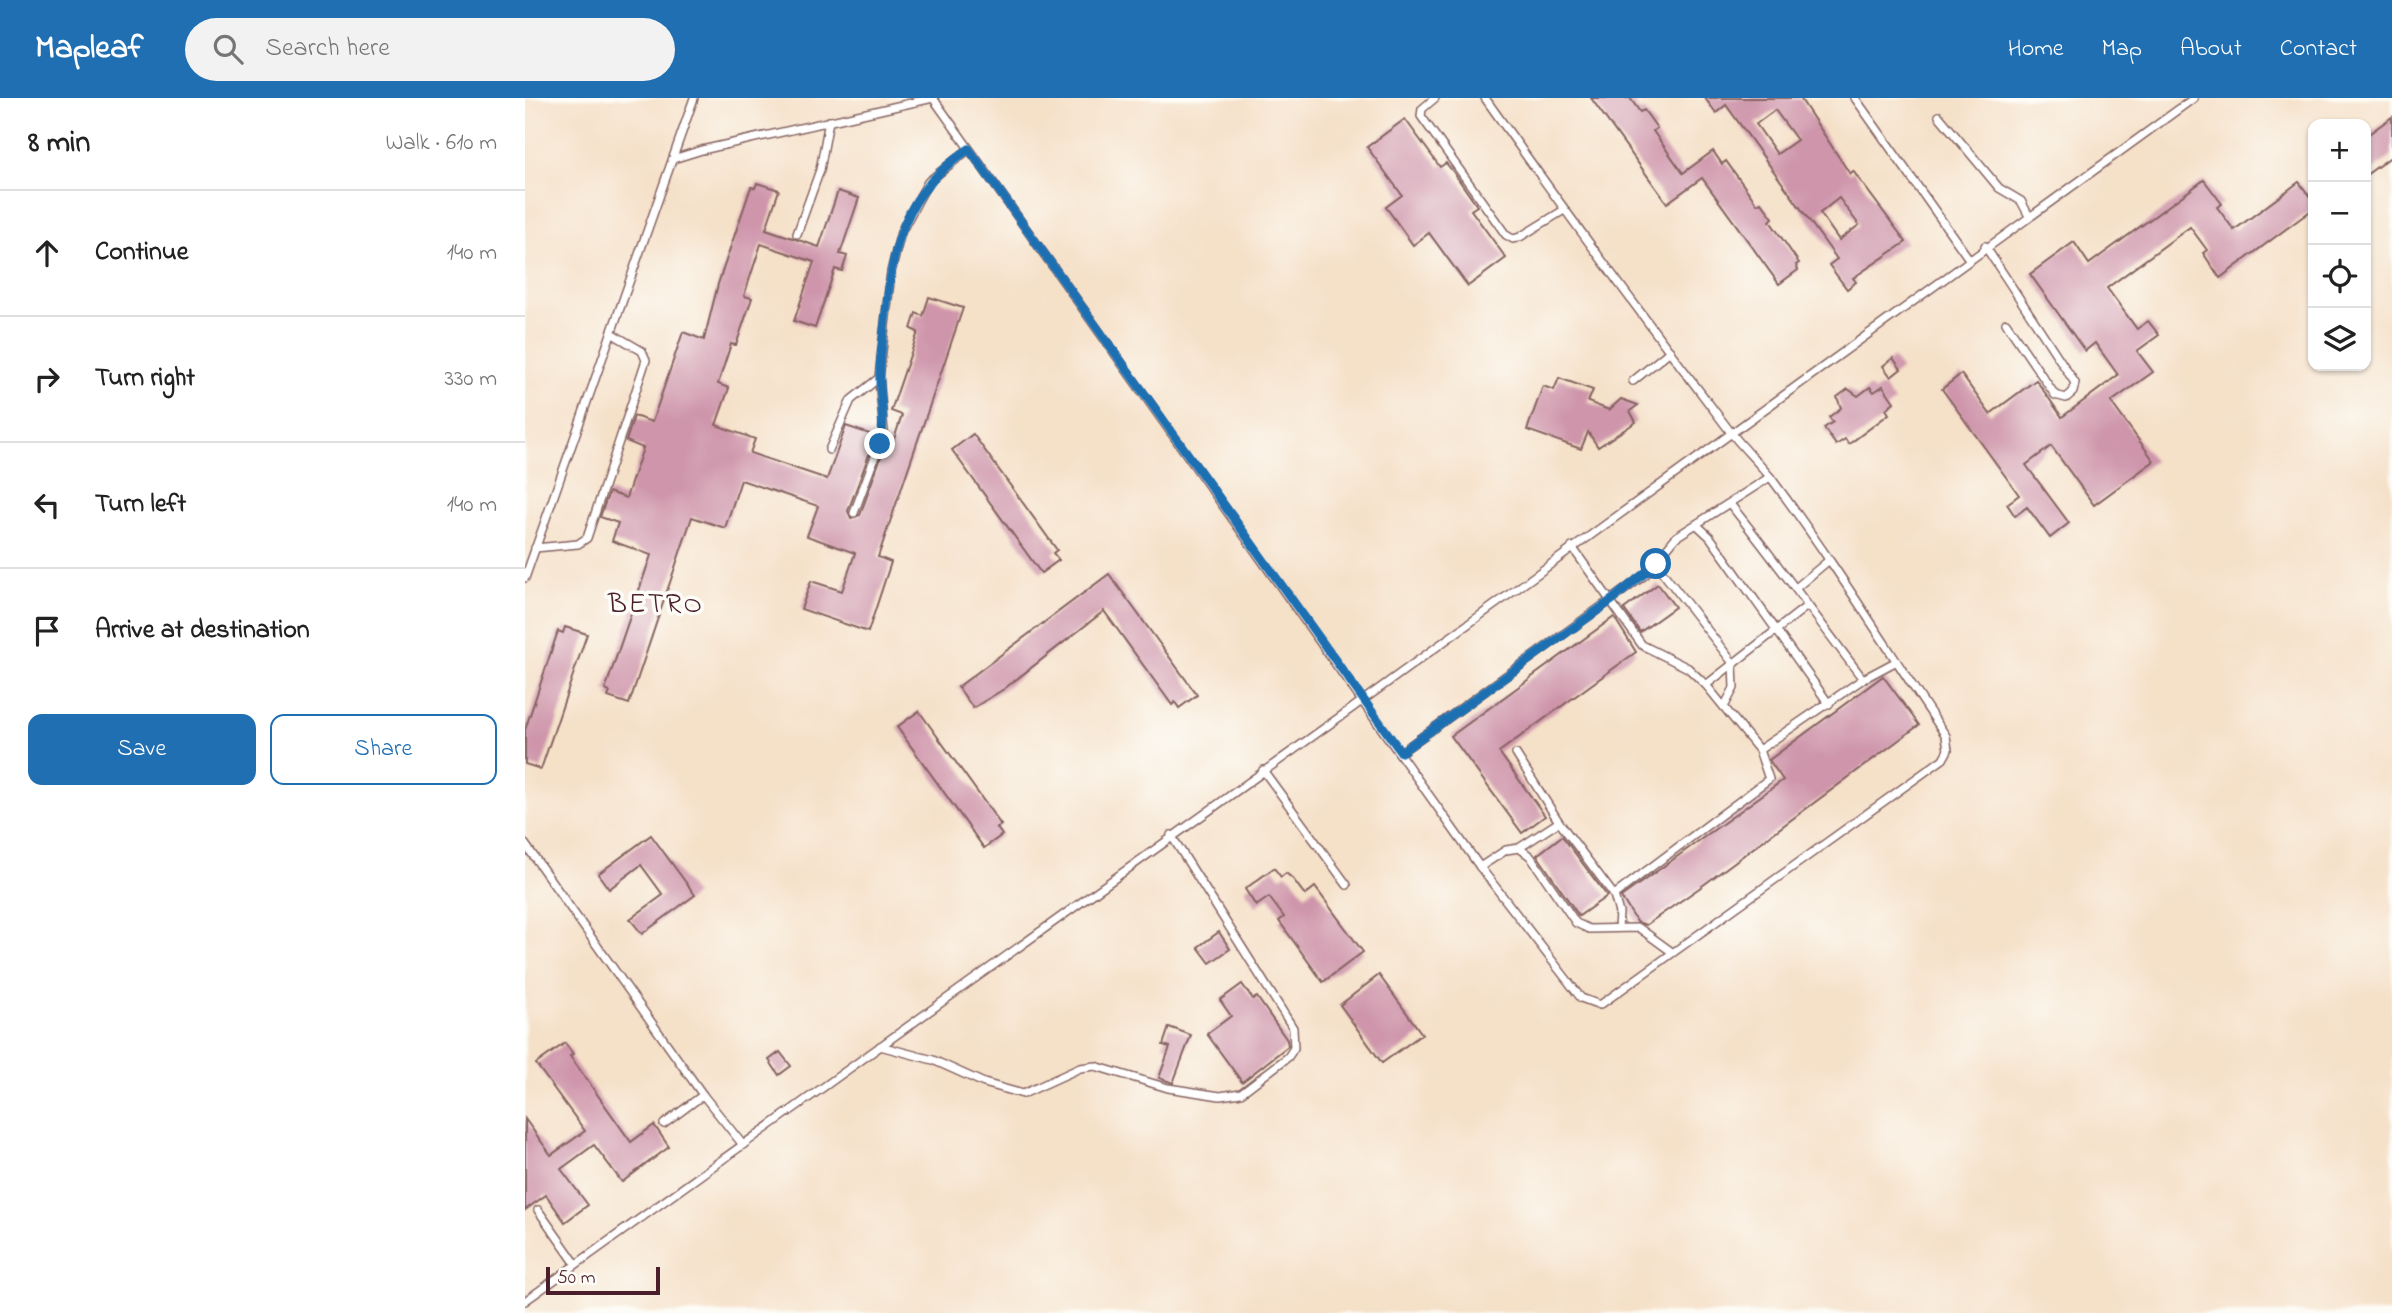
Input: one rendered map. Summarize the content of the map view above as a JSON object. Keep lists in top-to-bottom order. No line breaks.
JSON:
{"districts":["BETRO"],"scale_bar":"50 m","page":{"header":"Mapleaf","search":"Search here","nav":["Home","Map","About","Contact"],"heading":["8 min","Walk · 610 m"],"map_buttons":["+","−"],"list":[["Continue","140 m"],["Turn right","330 m"],["Turn left","140 m"],"Arrive at destination"],"buttons":["Save","Share"],"scale":"50 m"}}
